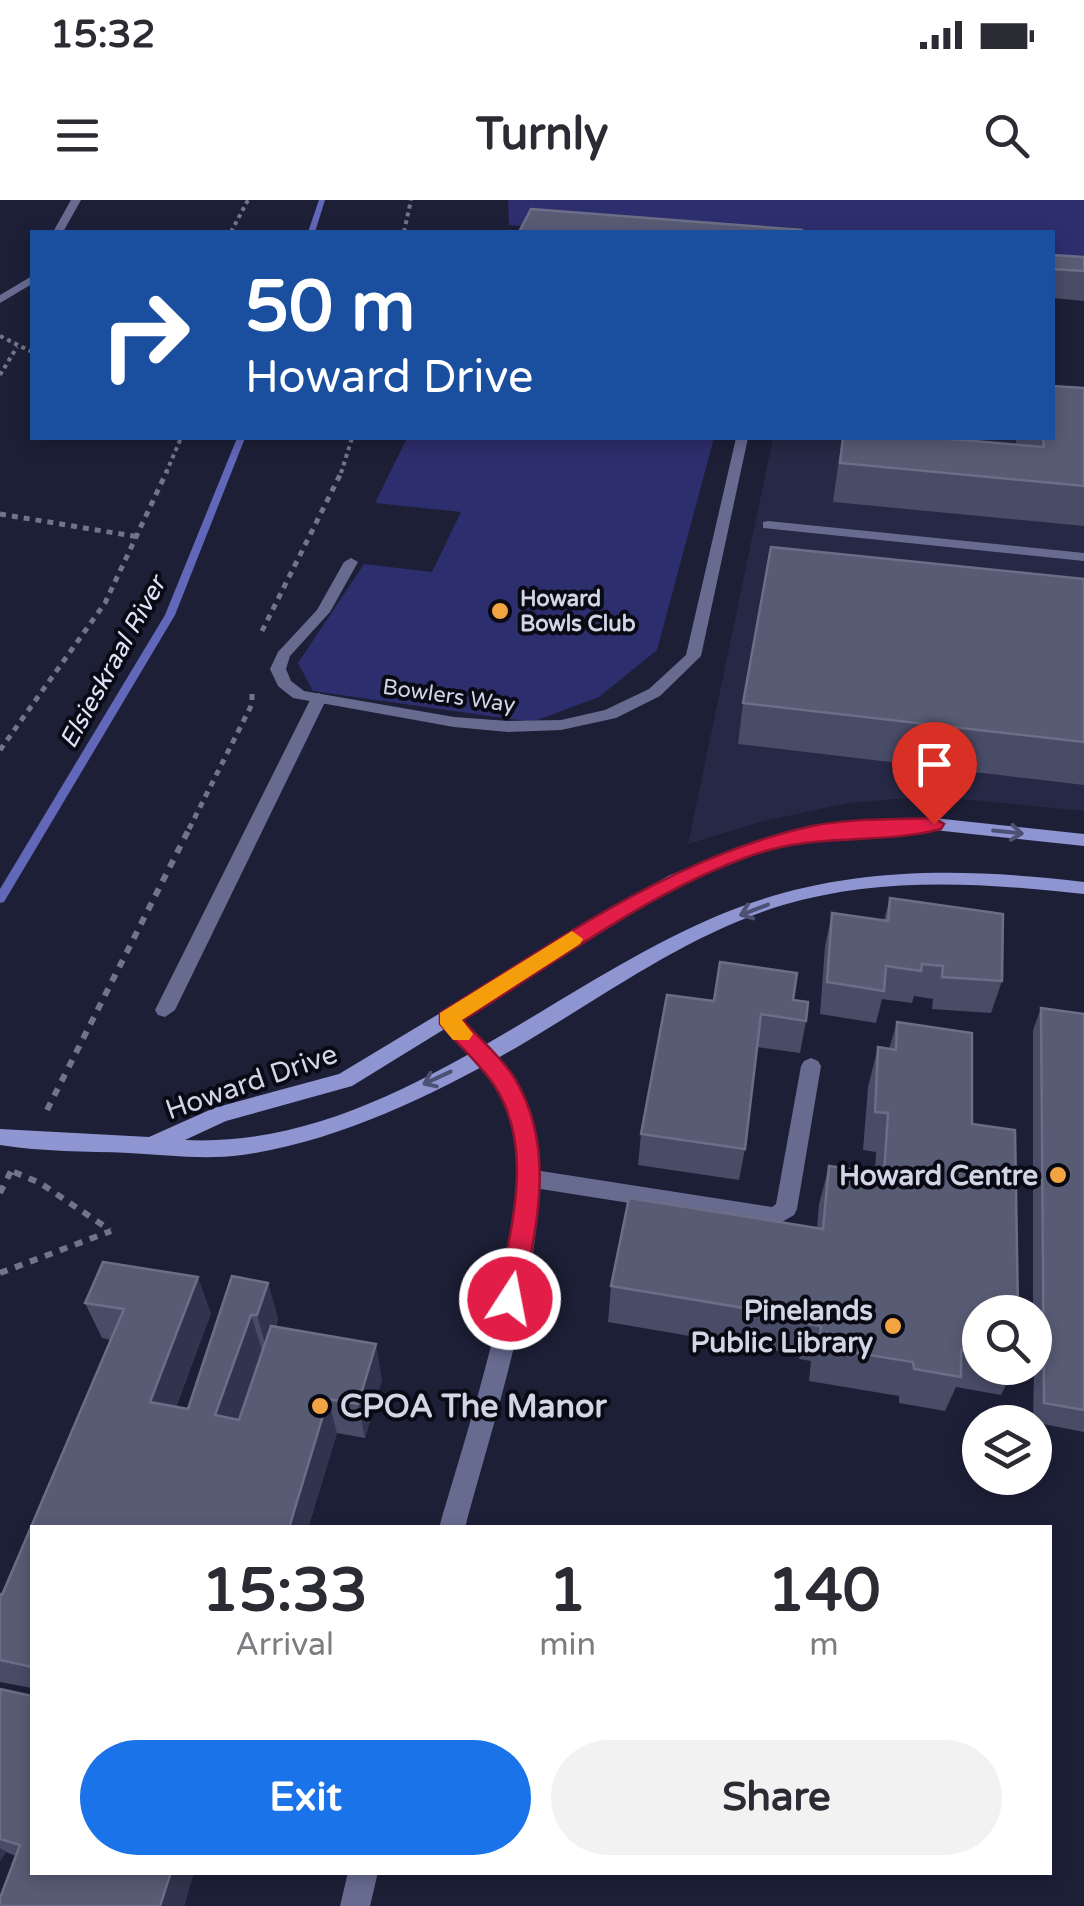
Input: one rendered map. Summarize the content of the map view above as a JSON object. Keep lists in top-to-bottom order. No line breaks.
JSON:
{"streets":{"street":["Bowlers Way","Howard Drive"]},"water":["Elsieskraal River"],"places":["Howard Bowls Club","Howard Centre","Pinelands Public Library","CPOA The Manor"],"page":{"status":"15:32","header":"Turnly","turn":["50 m","Howard Drive"],"eta":["15:33","Arrival","1","min","140","m"],"buttons":["Exit","Share"]}}
